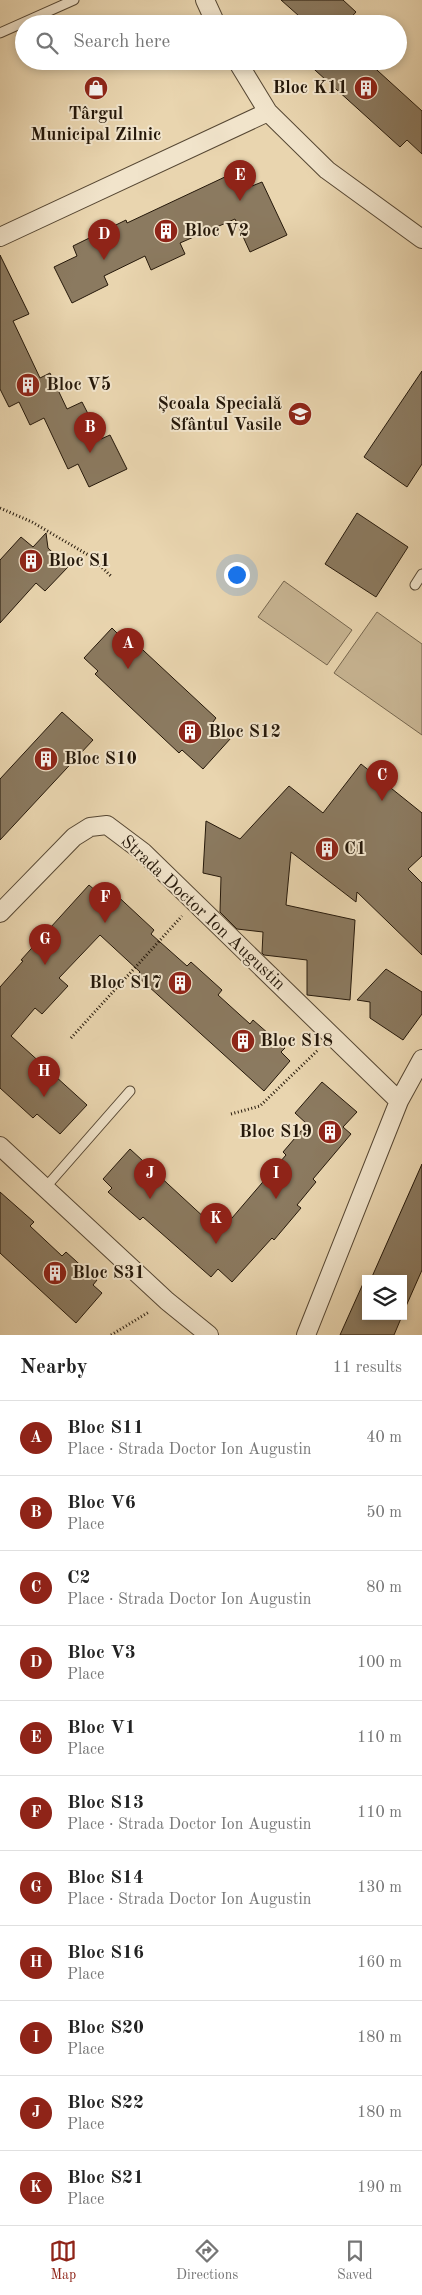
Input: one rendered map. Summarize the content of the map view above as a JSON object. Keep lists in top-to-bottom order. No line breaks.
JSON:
{"streets":{"street":["Strada Doctor Ion Augustin"]},"places":{"shop":["Târgul Municipal Zilnic"],"building":["Bloc K11","Bloc V2","Bloc V5","Bloc S1","Bloc S12","Bloc S10","C1","Bloc S17","Bloc S18","Bloc S19","Bloc S31"],"school or university":["Școala Specială Sfântul Vasile"]},"page":{"search":"Search here","pins":["E","D","B","A","C","F","G","H","I","J","K"],"heading":["Nearby","11 results"],"list":[{"mark":"A","name":"Bloc S11","note":"Place · Strada Doctor Ion Augustin","value":"40 m"},{"mark":"B","name":"Bloc V6","note":"Place","value":"50 m"},{"mark":"C","name":"C2","note":"Place · Strada Doctor Ion Augustin","value":"80 m"},{"mark":"D","name":"Bloc V3","note":"Place","value":"100 m"},{"mark":"E","name":"Bloc V1","note":"Place","value":"110 m"},{"mark":"F","name":"Bloc S13","note":"Place · Strada Doctor Ion Augustin","value":"110 m"},{"mark":"G","name":"Bloc S14","note":"Place · Strada Doctor Ion Augustin","value":"130 m"},{"mark":"H","name":"Bloc S16","note":"Place","value":"160 m"},{"mark":"I","name":"Bloc S20","note":"Place","value":"180 m"},{"mark":"J","name":"Bloc S22","note":"Place","value":"180 m"},{"mark":"K","name":"Bloc S21","note":"Place","value":"190 m"}],"nav":["Map","Directions","Saved"]}}
